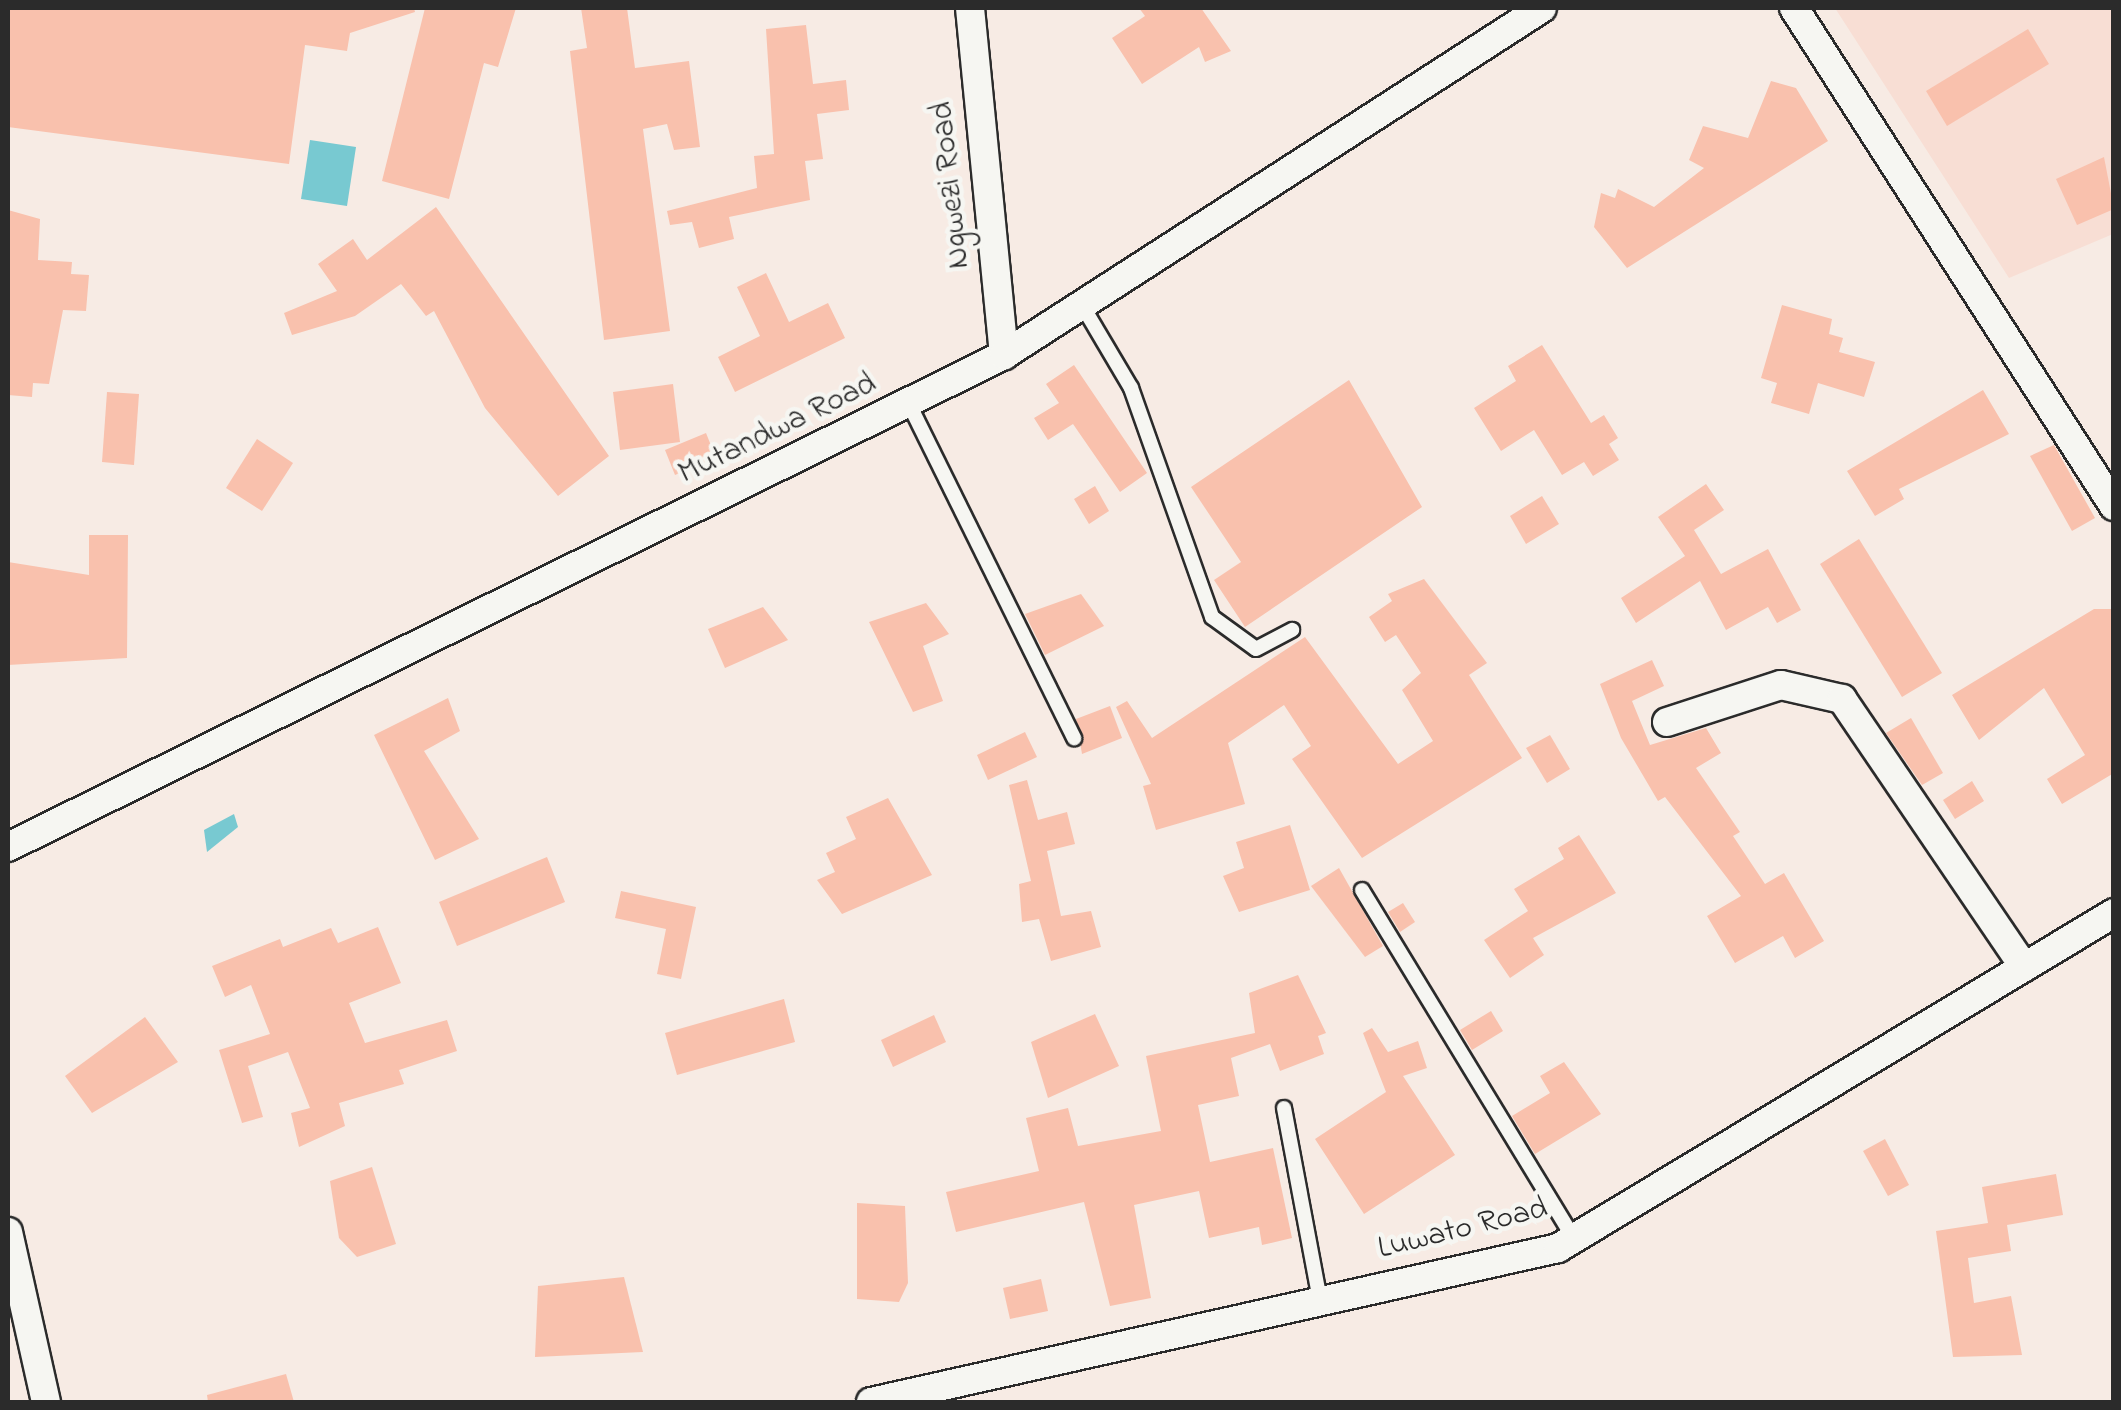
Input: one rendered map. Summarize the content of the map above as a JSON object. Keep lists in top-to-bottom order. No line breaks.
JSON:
{"streets":{"street":["Ngwezi Road","Mutandwa Road","Luwato Road"]},"crossings":[["Ngwezi Road","Mutandwa Road"]]}
